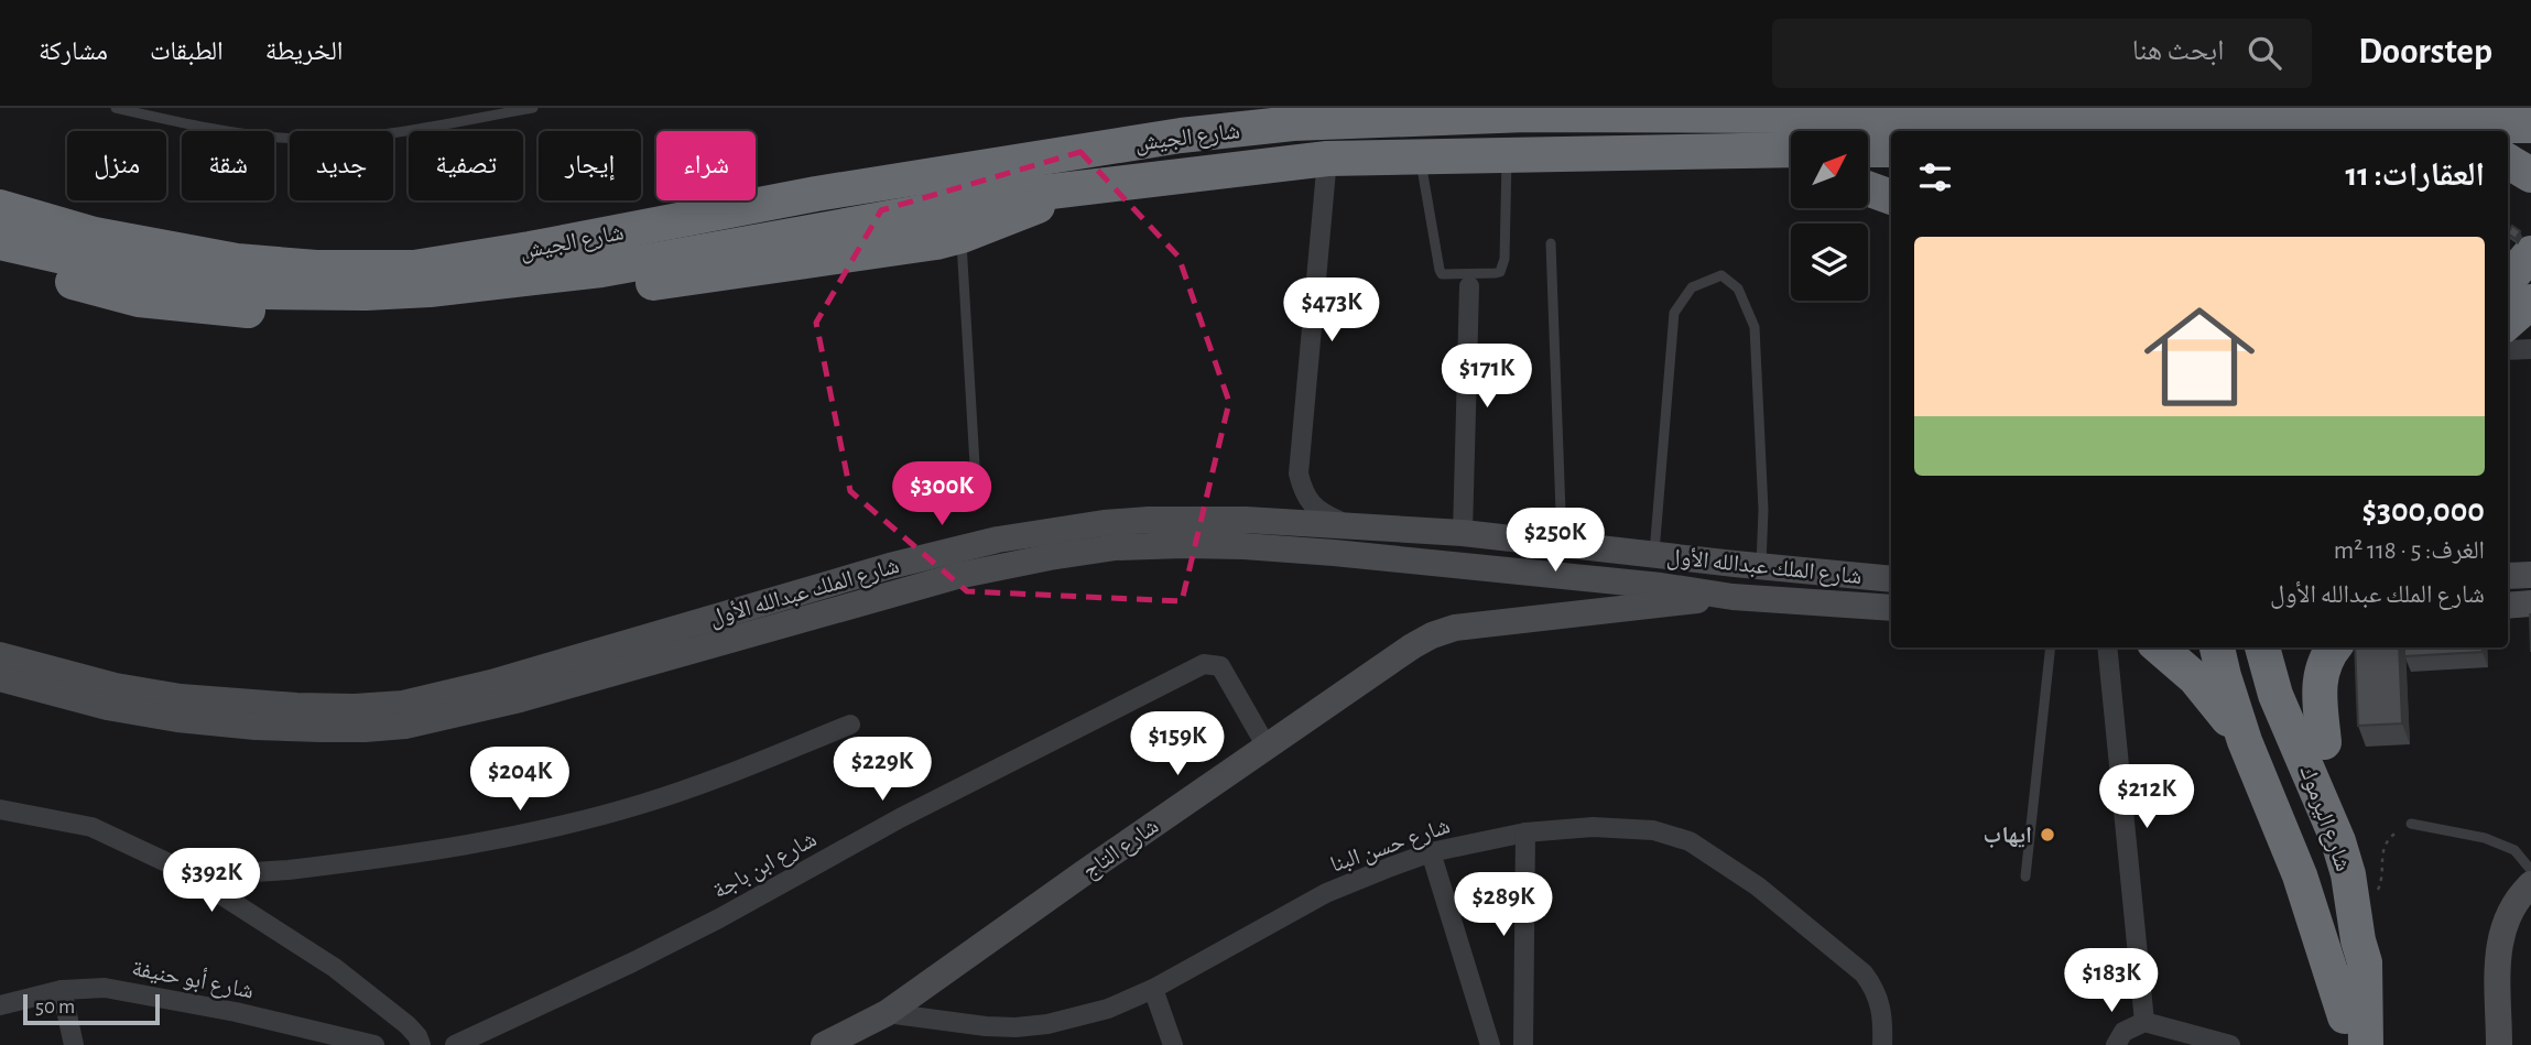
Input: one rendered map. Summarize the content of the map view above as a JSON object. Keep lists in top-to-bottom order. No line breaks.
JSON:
{"streets":{"highway":["شارع الجيش","شارع اليرموك"],"main road":["شارع الملك عبدالله الأول","شارع التاج"],"street":["شارع حسن البنا","شارع ابن باجة","شارع أبو حنيفة"]},"crossings":[["شارع الملك عبدالله الأول","شارع التاج"],["شارع حسن البنا","شارع التاج"],["شارع التاج","شارع ابن باجة"]],"places":["ايهاب"],"scale_bar":"50 m","north":"top right","page":{"header":"Doorstep","search":"ابحث هنا","nav":["الخريطة","الطبقات","مشاركة"],"chip":["شراء","إيجار","تصفية","جديد","شقة","منزل"],"heading":"العقارات: 11","list":[{"name":"$300,000","note":"الغرف: 5 · 118 m² · شارع الملك عبدالله الأول"}],"price":["$473K","$171K","$300K","$250K","$159K","$229K","$204K","$212K","$392K","$289K","$183K"],"scale":"50 m"}}
